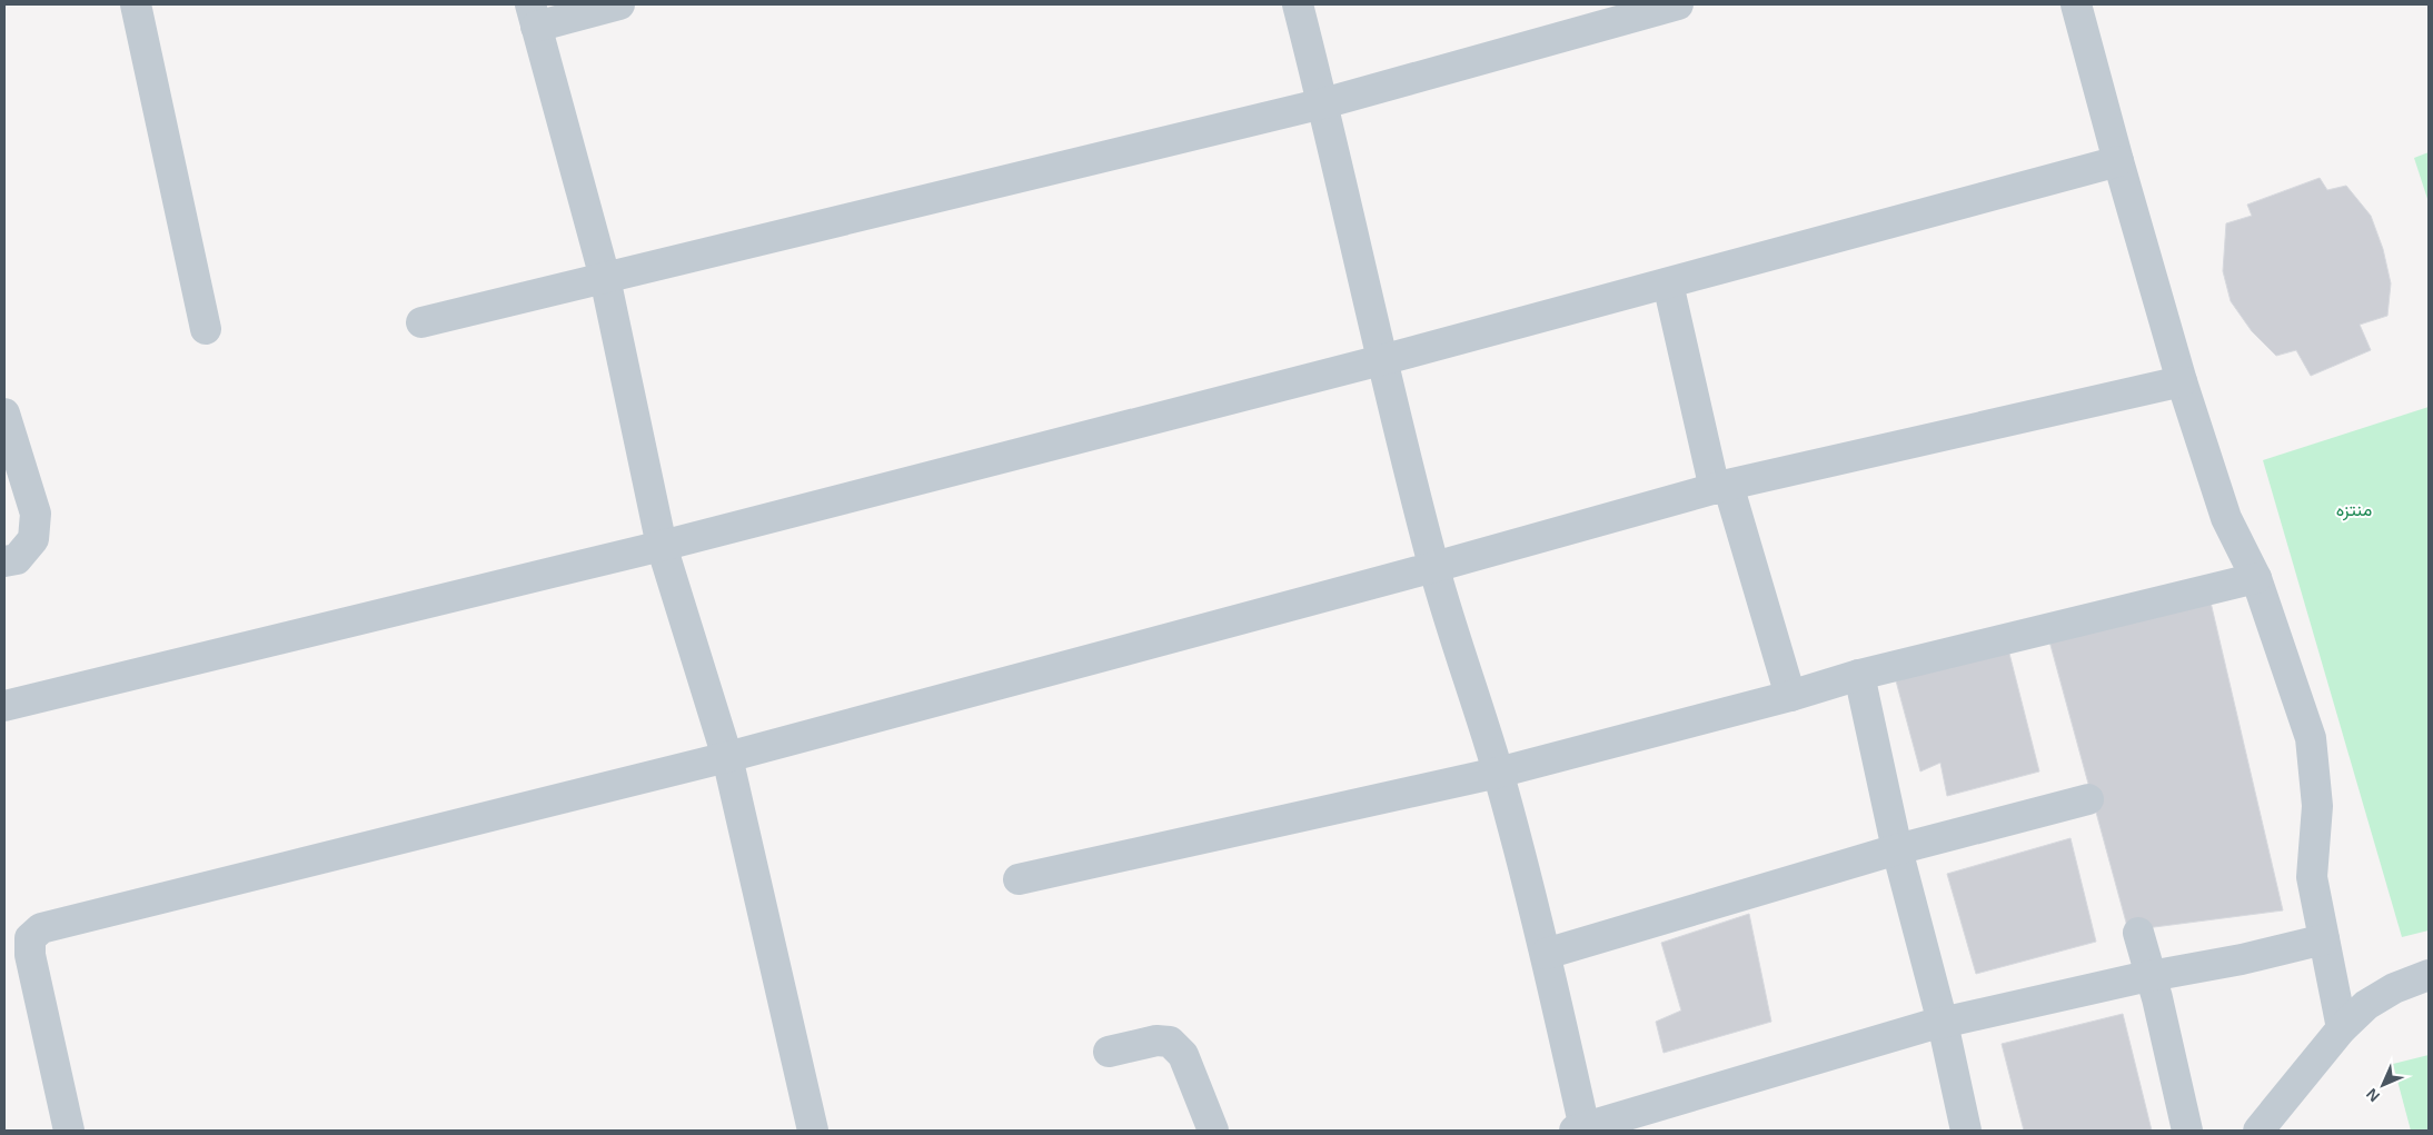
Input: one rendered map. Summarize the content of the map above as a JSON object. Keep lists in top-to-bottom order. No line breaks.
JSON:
{"parks":["منتزه"],"north":"bottom left"}
